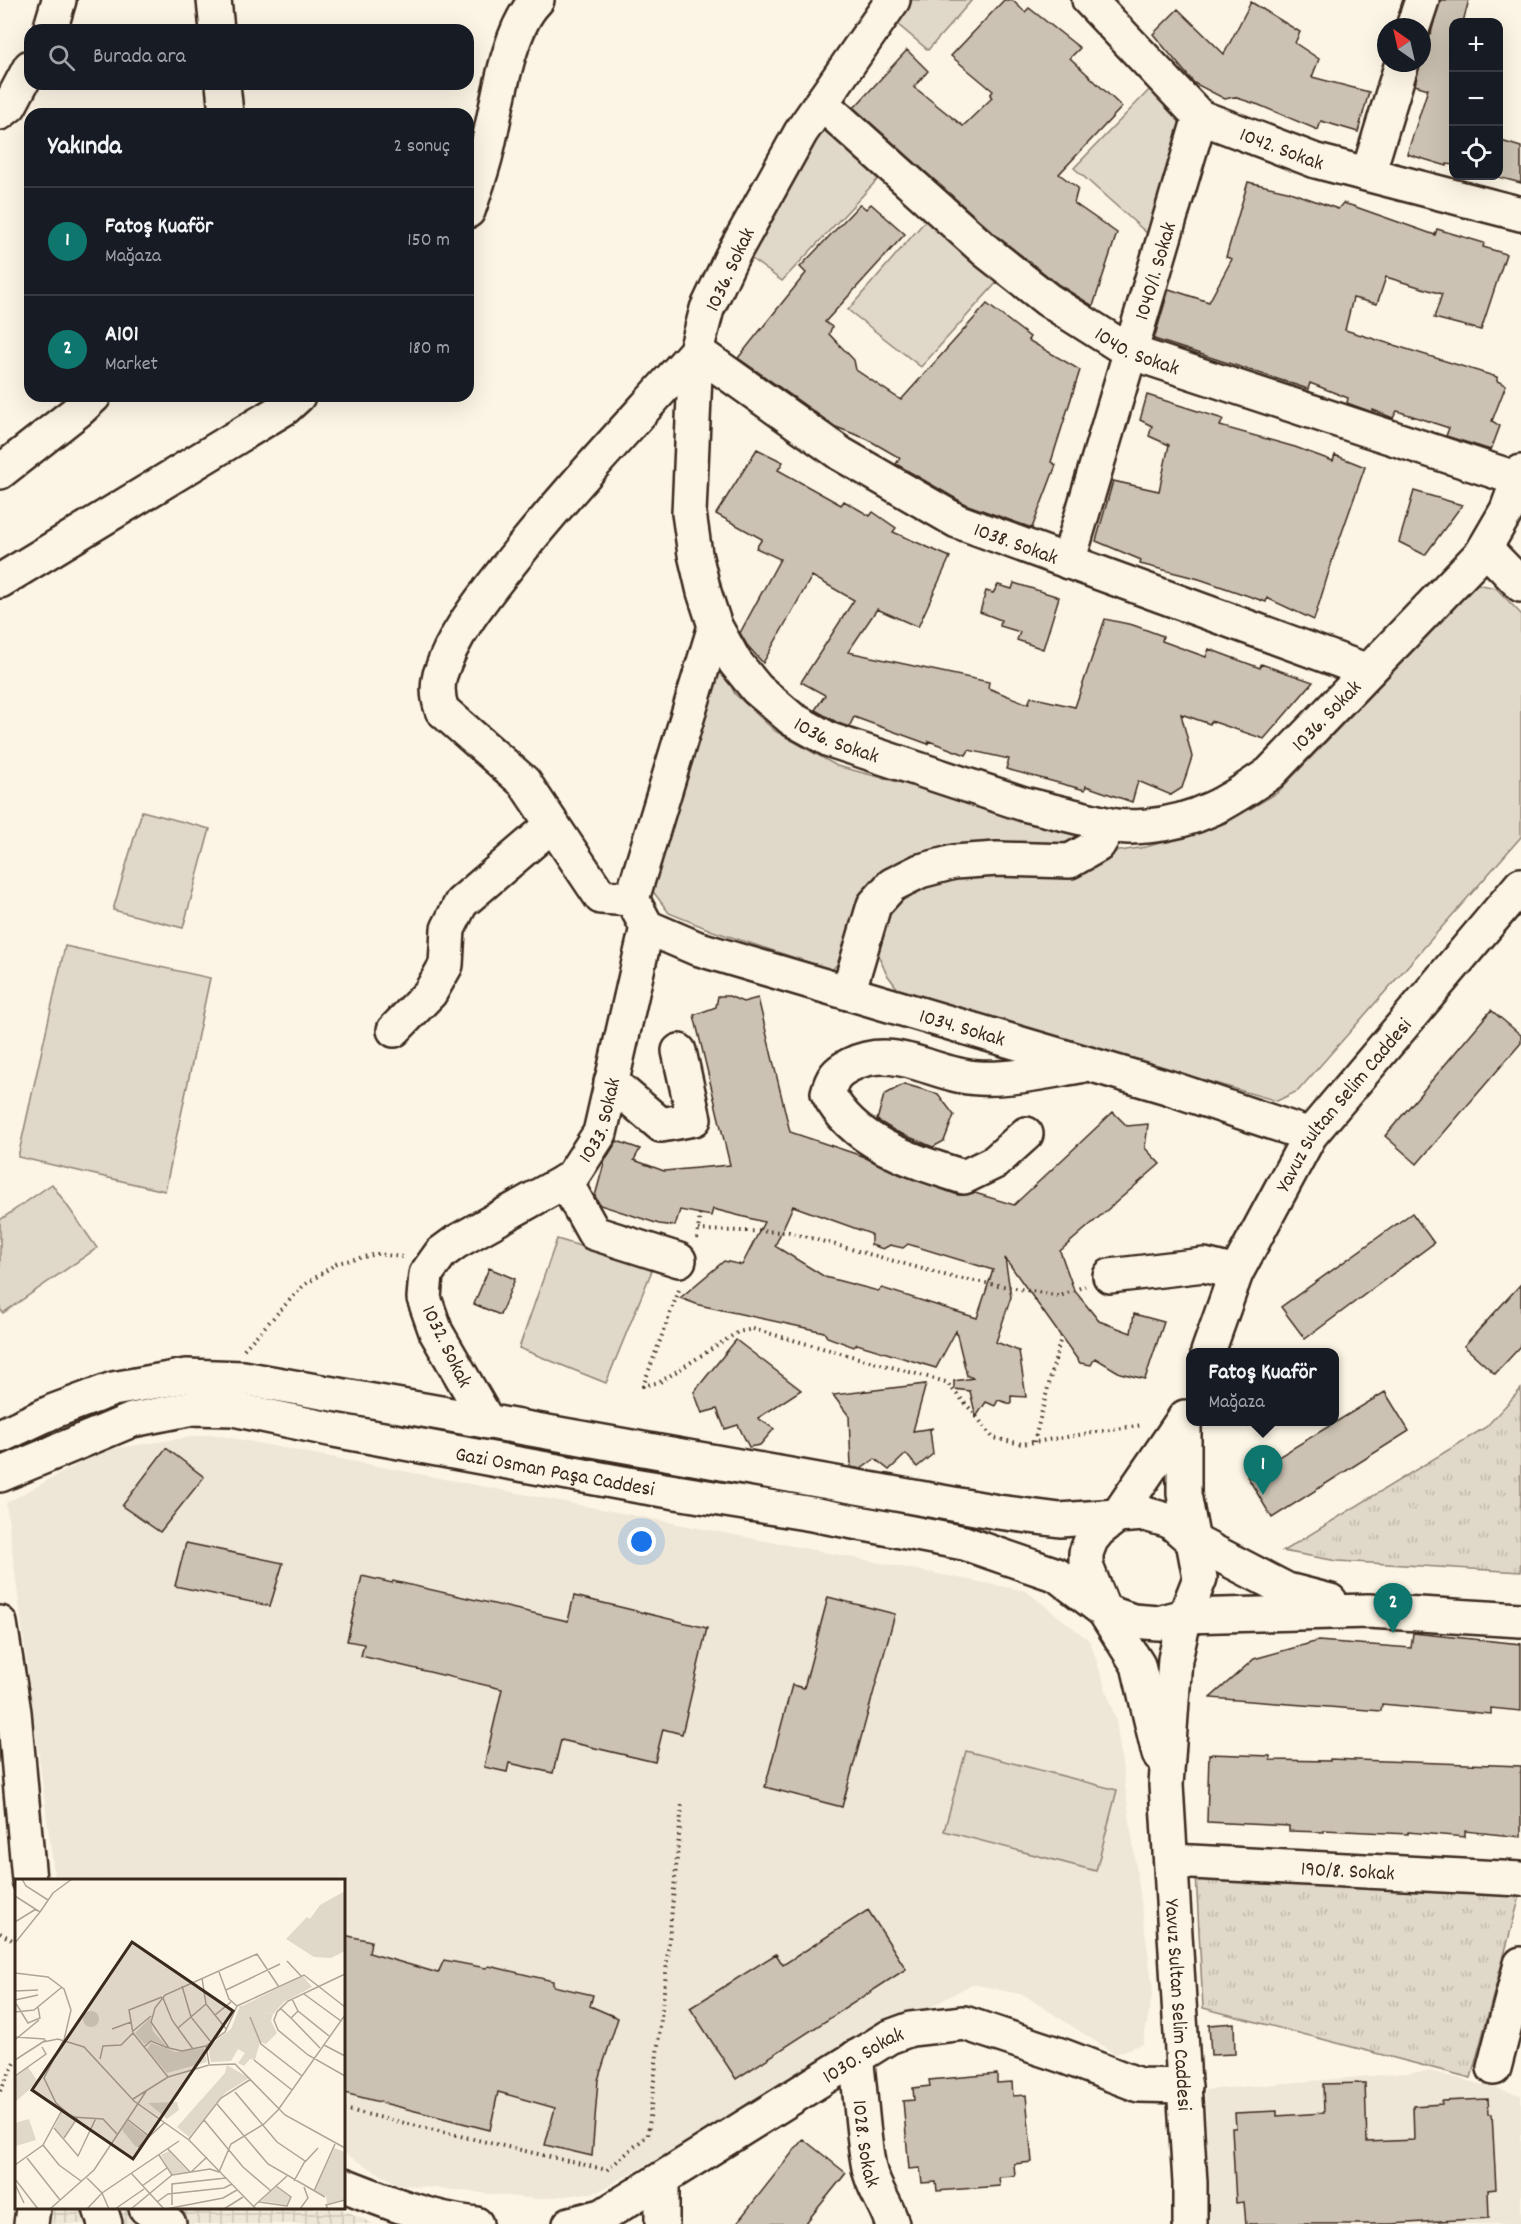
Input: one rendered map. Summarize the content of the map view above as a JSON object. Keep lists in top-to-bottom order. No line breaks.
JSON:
{"streets":{"street":["1042. Sokak","1036. Sokak","1040/1. Sokak","1040. Sokak","1038. Sokak","1034. Sokak","Yavuz Sultan Selim Caddesi","1033. Sokak","1032. Sokak","Gazi Osman Paşa Caddesi","190/8. Sokak","1030. Sokak","1028. Sokak"]},"crossings":[["1042. Sokak","1040/1. Sokak"],["1036. Sokak","1040. Sokak"],["1036. Sokak","1038. Sokak"],["1036. Sokak","1033. Sokak"],["1040/1. Sokak","1040. Sokak"],["1040/1. Sokak","1038. Sokak"],["1034. Sokak","Yavuz Sultan Selim Caddesi"],["1034. Sokak","1033. Sokak"],["Yavuz Sultan Selim Caddesi","Gazi Osman Paşa Caddesi"],["Yavuz Sultan Selim Caddesi","190/8. Sokak"],["Yavuz Sultan Selim Caddesi","1030. Sokak"],["1033. Sokak","1032. Sokak"],["1032. Sokak","Gazi Osman Paşa Caddesi"],["1030. Sokak","1028. Sokak"]],"north":"top left","page":{"map_buttons":["+","−"],"search":"Burada ara","heading":["Yakında","2 sonuç"],"list":[{"mark":"1","name":"Fatoş Kuaför","note":"Mağaza","value":"150 m"},{"mark":"2","name":"A101","note":"Market","value":"180 m"}],"popup":["Fatoş Kuaför","Mağaza"],"pins":["1","2"]}}
